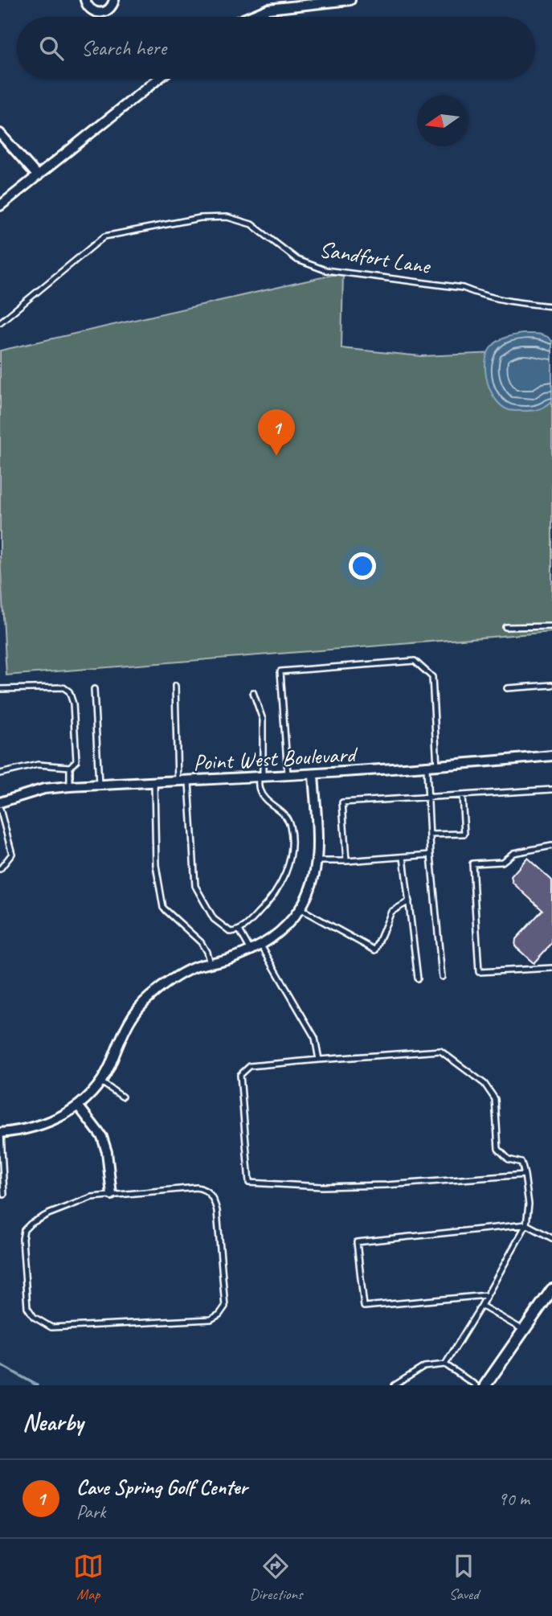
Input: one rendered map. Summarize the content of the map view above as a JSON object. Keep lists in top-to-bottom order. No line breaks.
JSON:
{"streets":{"street":["Point West Boulevard"],"lane":["Sandfort Lane"]},"north":"left","page":{"search":"Search here","pins":"1","heading":"Nearby","list":[{"mark":"1","name":"Cave Spring Golf Center","note":"Park","value":"90 m"}],"nav":["Map","Directions","Saved"]}}
